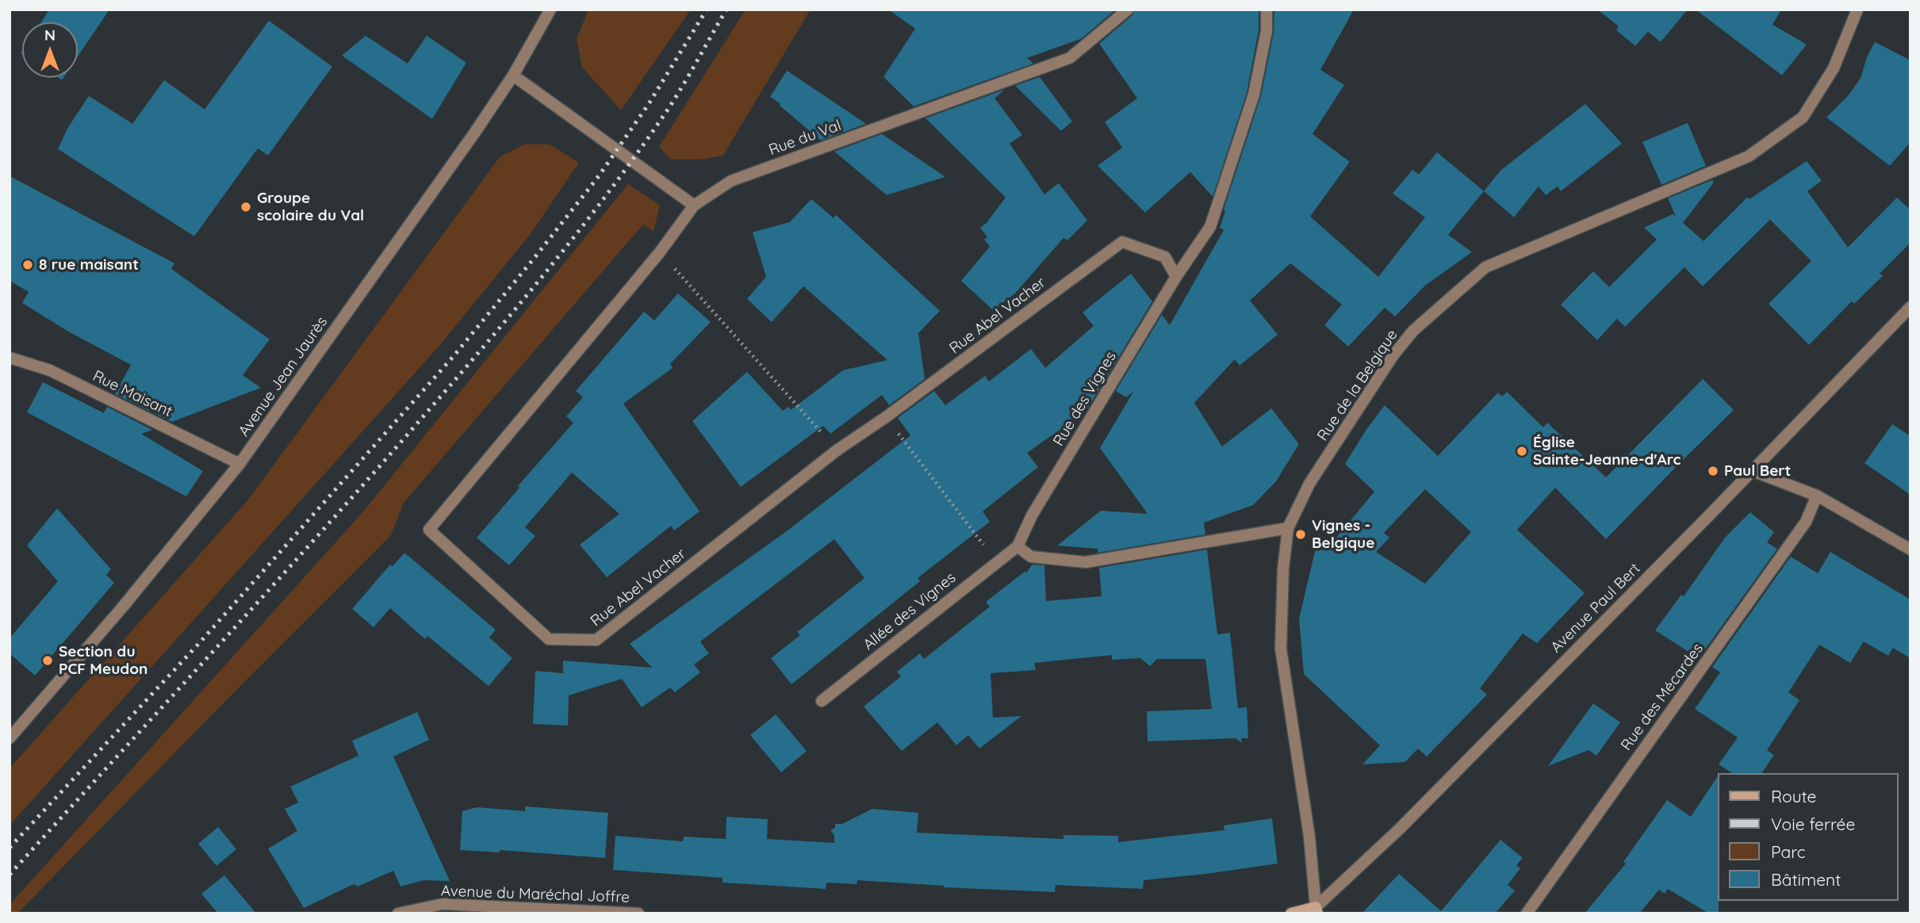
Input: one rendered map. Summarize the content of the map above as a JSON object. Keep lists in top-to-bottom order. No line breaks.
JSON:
{"streets":{"street":["Rue du Val","Rue Abel Vacher","Avenue Jean Jaurès","Rue de la Belgique","Rue Maisant","Rue des Vignes","Avenue Paul Bert","Allée des Vignes","Rue des Mécardes","Avenue du Maréchal Joffre"]},"crossings":[["Rue du Val","Rue Abel Vacher"],["Rue Abel Vacher","Rue des Vignes"],["Avenue Jean Jaurès","Rue Maisant"],["Rue de la Belgique","Avenue Paul Bert"],["Rue des Vignes","Allée des Vignes"]],"places":["Groupe scolaire du Val","8 rue maisant","Église Sainte-Jeanne-d'Arc","Paul Bert","Vignes - Belgique","Section du PCF Meudon"],"legend":["Route","Voie ferrée","Parc","Bâtiment"],"north":"top"}
